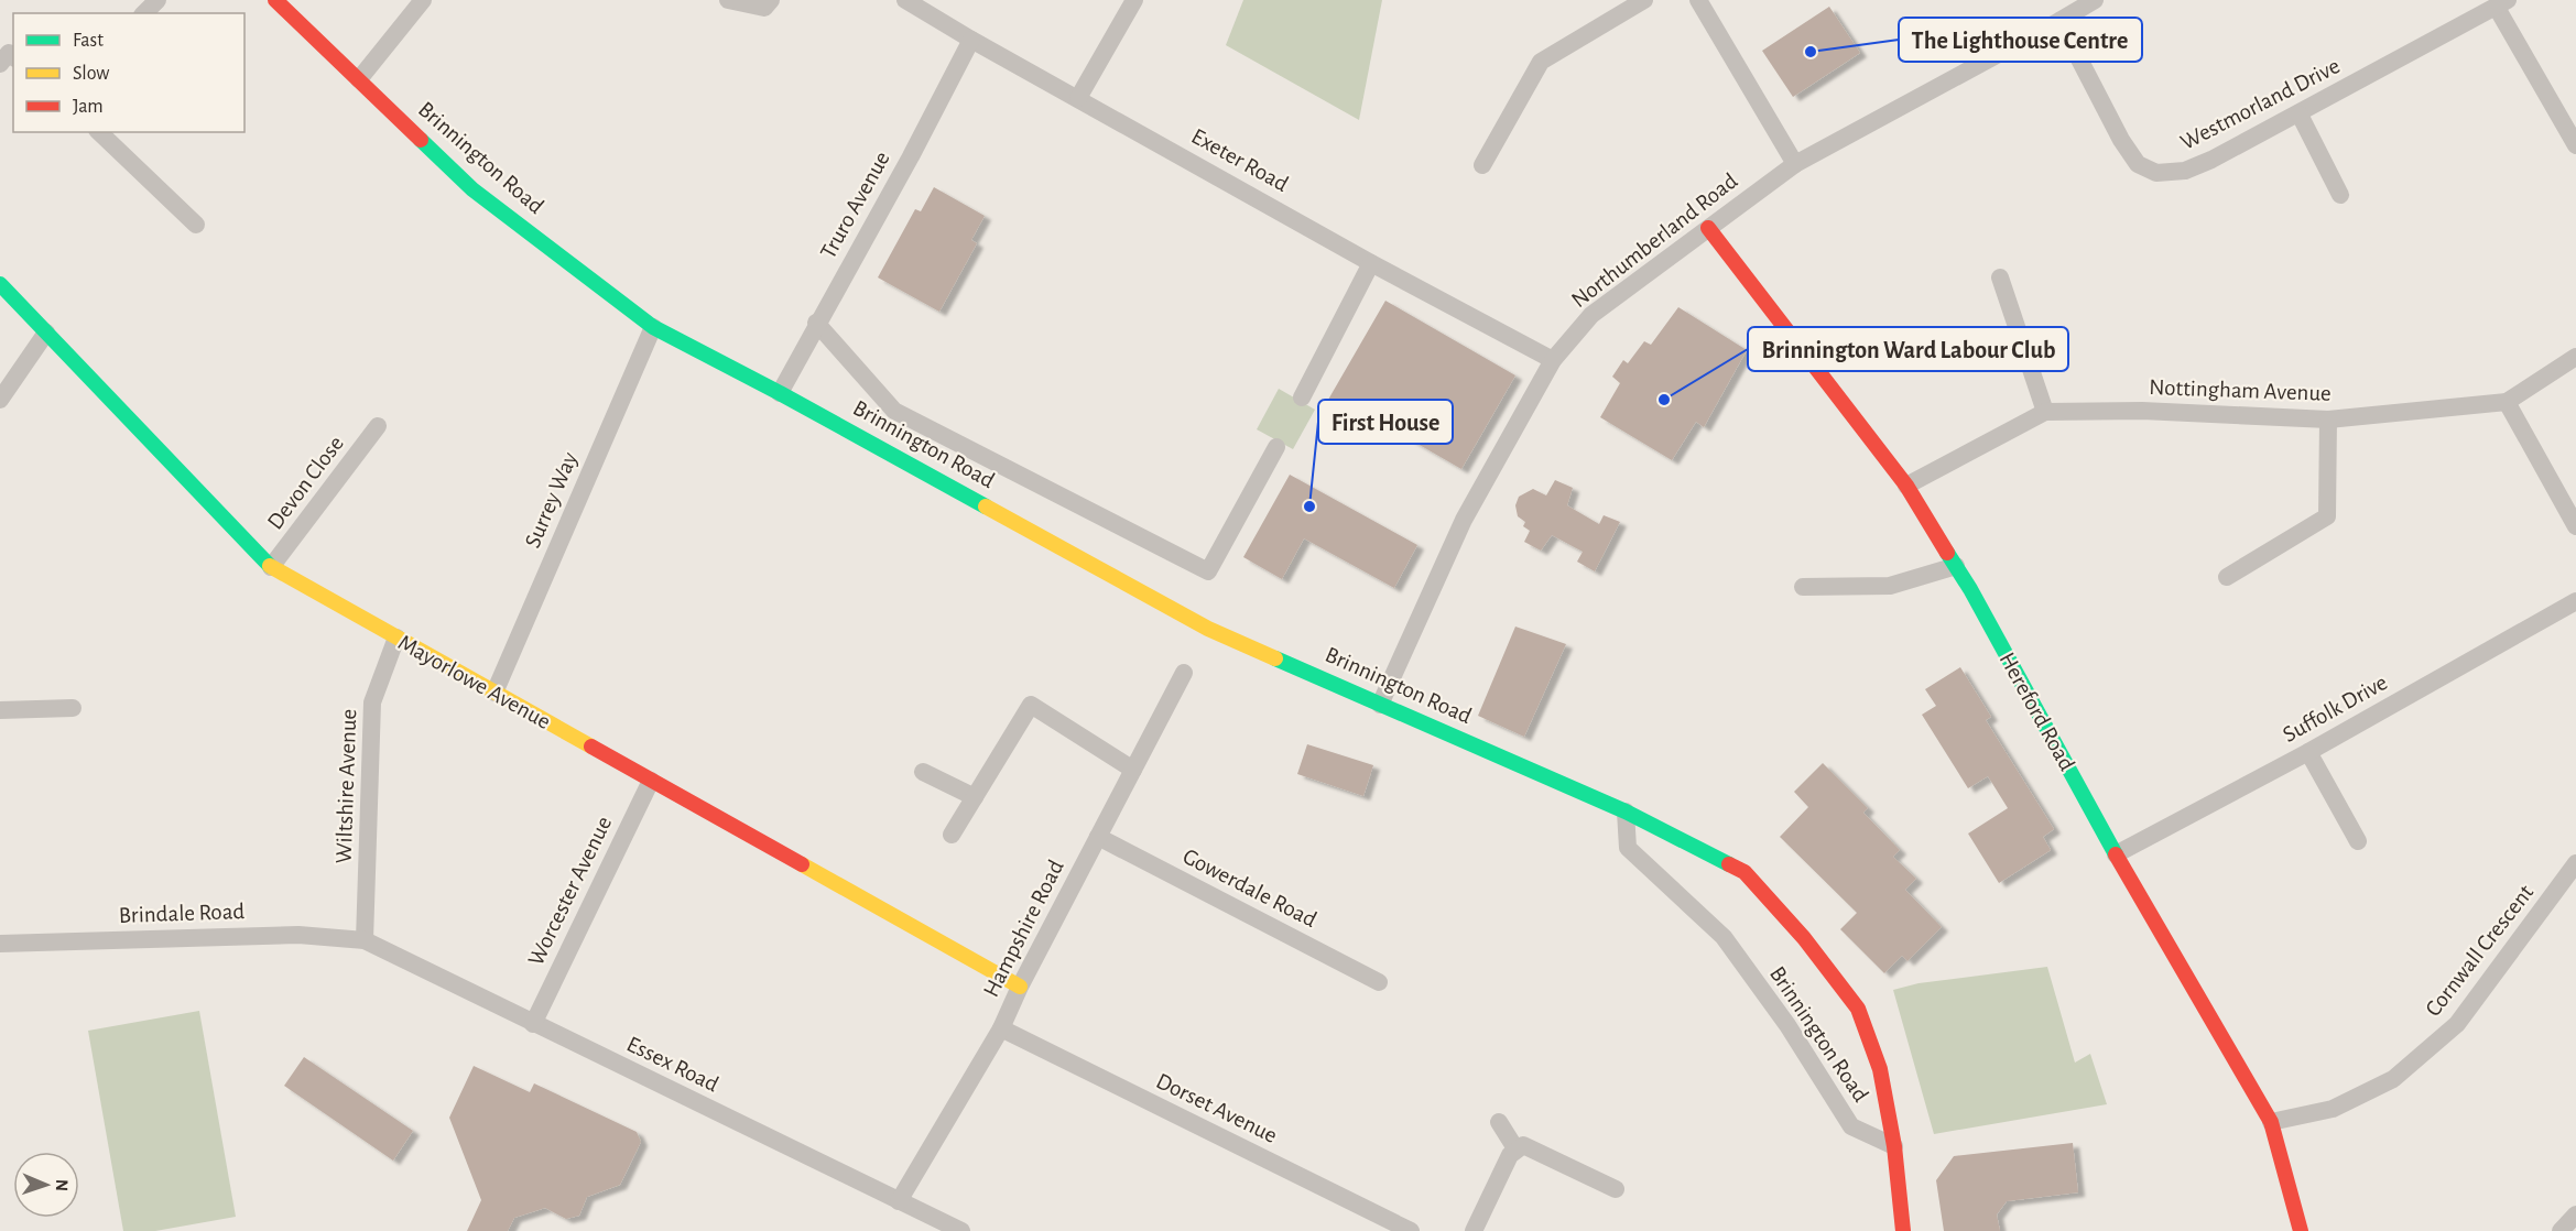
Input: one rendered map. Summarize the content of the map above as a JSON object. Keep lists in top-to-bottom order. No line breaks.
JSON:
{"streets":{"street":["Westmorland Drive","Brinnington Road","Exeter Road","Truro Avenue","Northumberland Road","Nottingham Avenue","Devon Close","Surrey Way","Mayorlowe Avenue","Suffolk Drive","Hereford Road","Wiltshire Avenue","Gowerdale Road","Worcester Avenue","Brindale Road","Hampshire Road","Cornwall Crescent","Essex Road","Dorset Avenue"]},"crossings":[["Westmorland Drive","Northumberland Road"],["Brinnington Road","Truro Avenue"],["Brinnington Road","Northumberland Road"],["Brinnington Road","Surrey Way"],["Exeter Road","Truro Avenue"],["Exeter Road","Northumberland Road"],["Northumberland Road","Hereford Road"],["Nottingham Avenue","Hereford Road"],["Devon Close","Mayorlowe Avenue"],["Surrey Way","Mayorlowe Avenue"],["Mayorlowe Avenue","Wiltshire Avenue"],["Mayorlowe Avenue","Worcester Avenue"],["Mayorlowe Avenue","Hampshire Road"],["Suffolk Drive","Hereford Road"],["Hereford Road","Cornwall Crescent"],["Wiltshire Avenue","Brindale Road"],["Wiltshire Avenue","Essex Road"],["Gowerdale Road","Hampshire Road"],["Worcester Avenue","Essex Road"],["Brindale Road","Essex Road"],["Hampshire Road","Essex Road"],["Hampshire Road","Dorset Avenue"]],"places":["The Lighthouse Centre","Brinnington Ward Labour Club","First House"],"legend":["Fast","Slow","Jam"],"north":"right"}
